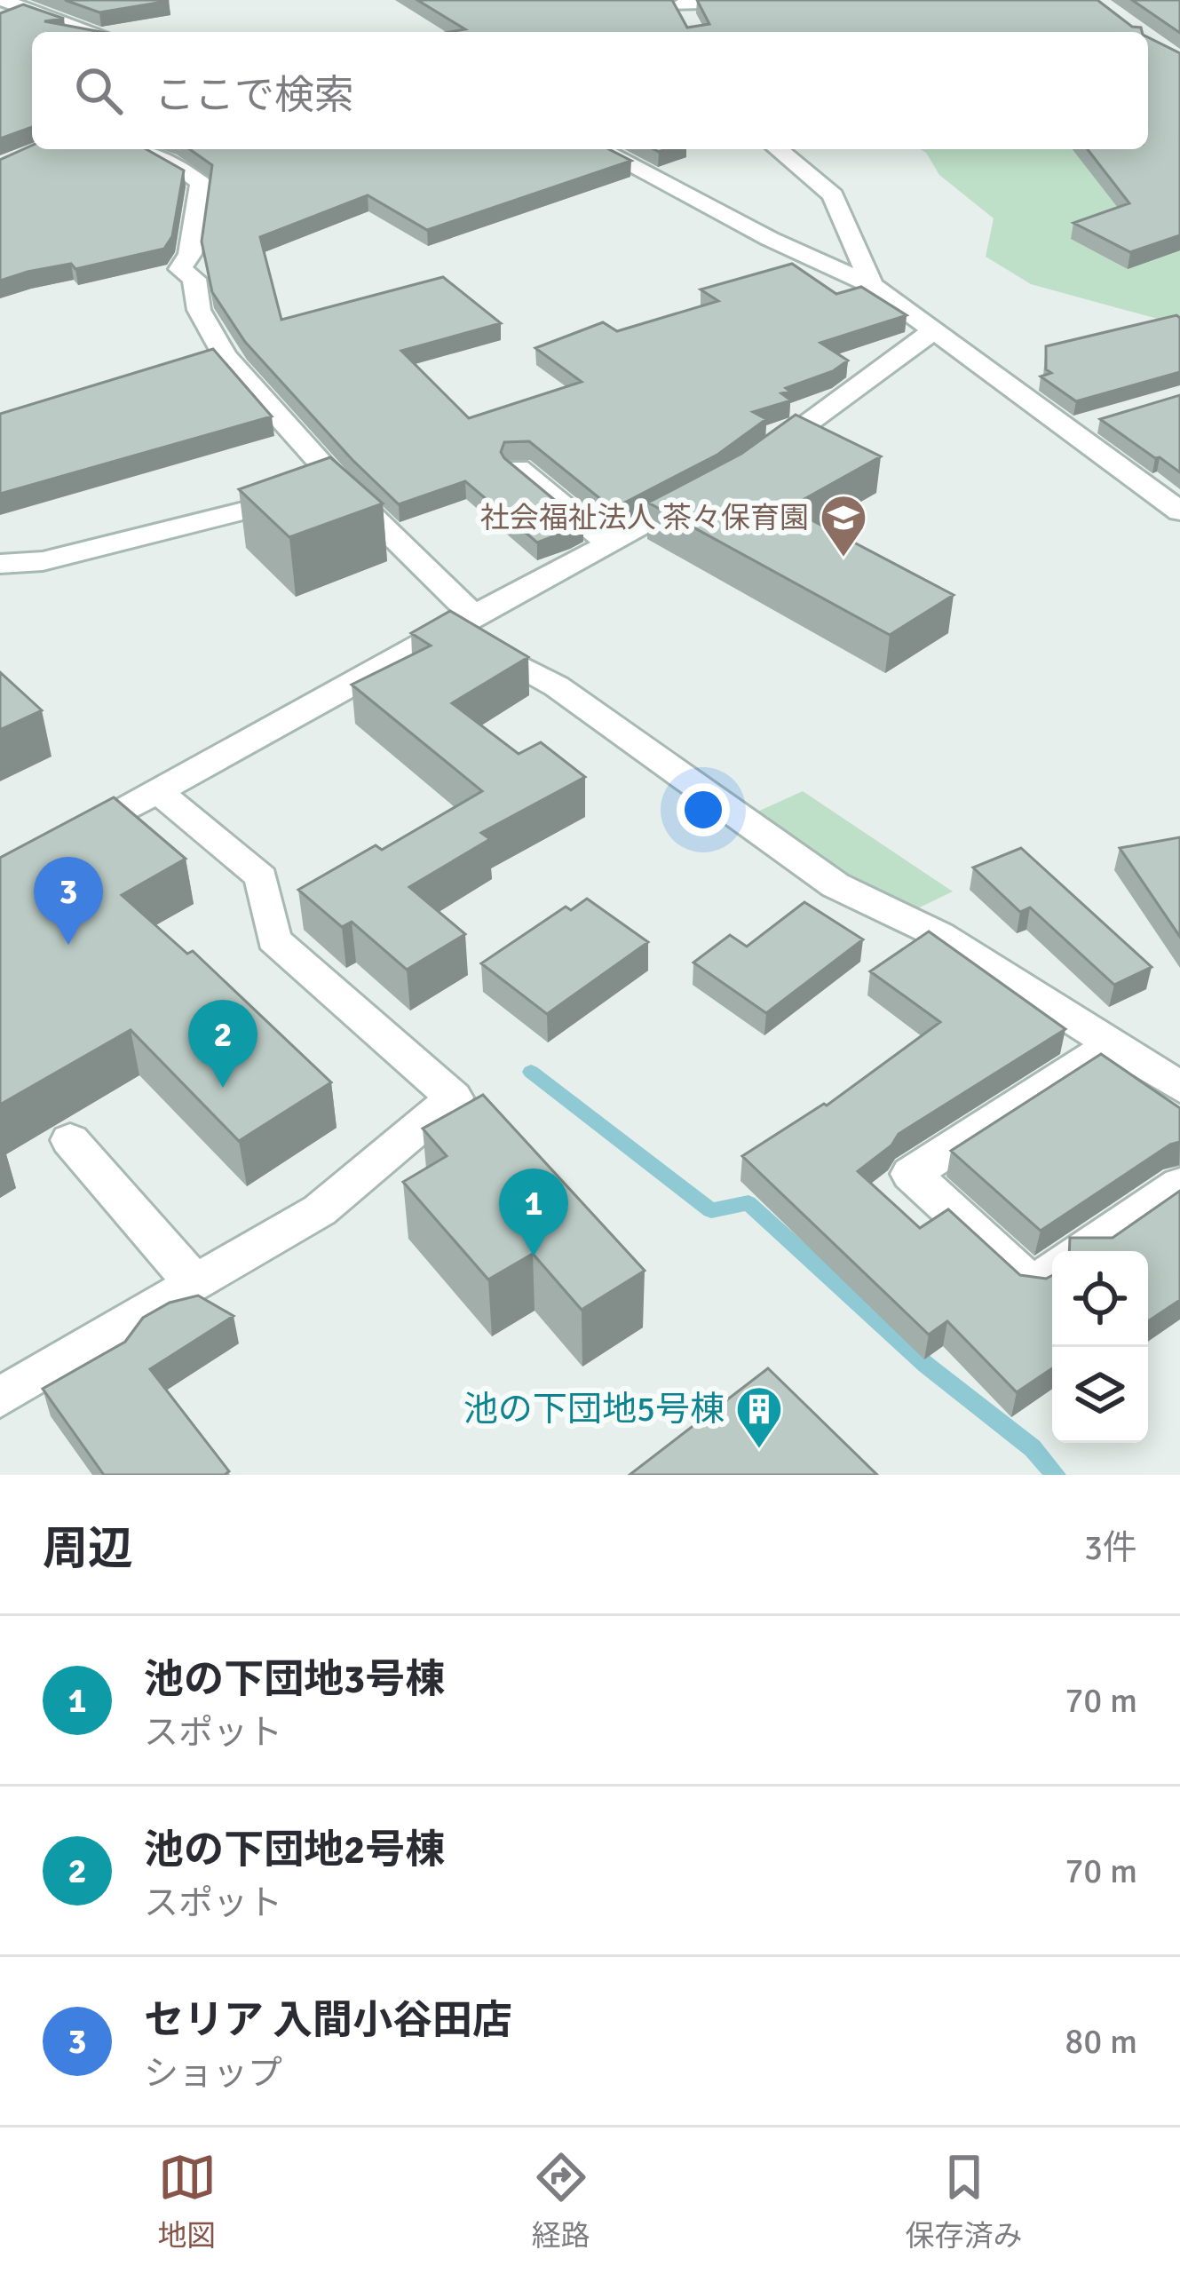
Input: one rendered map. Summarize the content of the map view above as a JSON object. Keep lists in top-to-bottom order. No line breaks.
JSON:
{"places":{"school or university":["社会福祉法人 茶々保育園"],"building":["池の下団地5号棟"]},"page":{"search":"ここで検索","pins":["3","2","1"],"heading":["周辺","3件"],"list":[{"mark":"1","name":"池の下団地3号棟","note":"スポット","value":"70 m"},{"mark":"2","name":"池の下団地2号棟","note":"スポット","value":"70 m"},{"mark":"3","name":"セリア 入間小谷田店","note":"ショップ","value":"80 m"}],"nav":["地図","経路","保存済み"]}}
